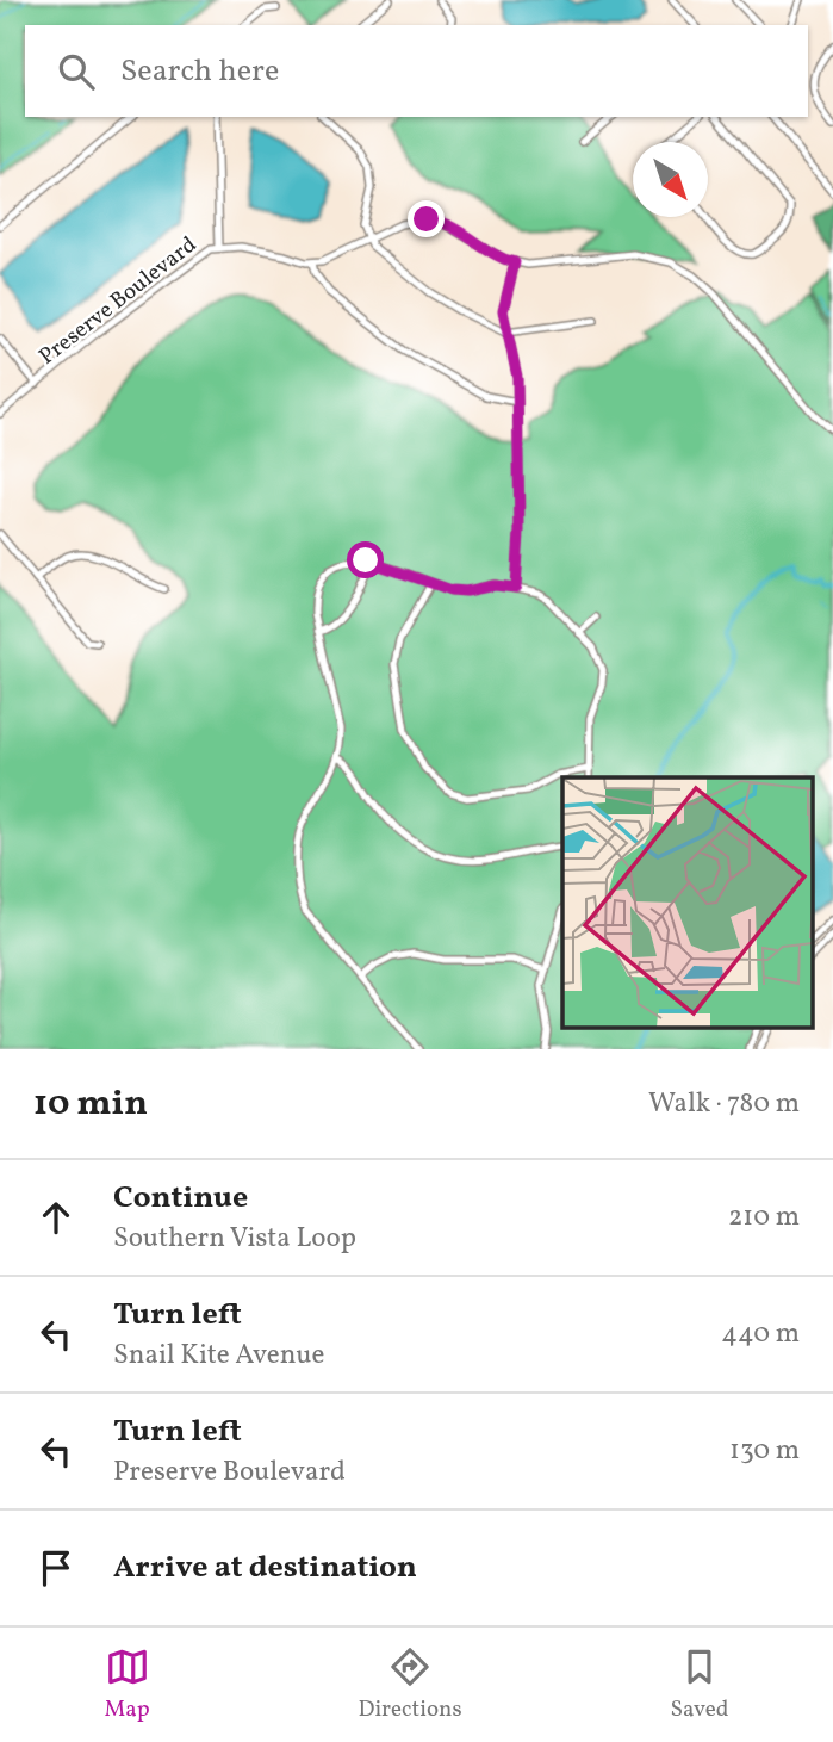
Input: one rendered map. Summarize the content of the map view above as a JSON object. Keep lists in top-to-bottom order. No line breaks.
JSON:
{"streets":{"street":["Preserve Boulevard"]},"north":"bottom right","page":{"search":"Search here","heading":["10 min","Walk · 780 m"],"list":[["Continue","Southern Vista Loop","210 m"],["Turn left","Snail Kite Avenue","440 m"],["Turn left","Preserve Boulevard","130 m"],"Arrive at destination"],"nav":["Map","Directions","Saved"]}}
